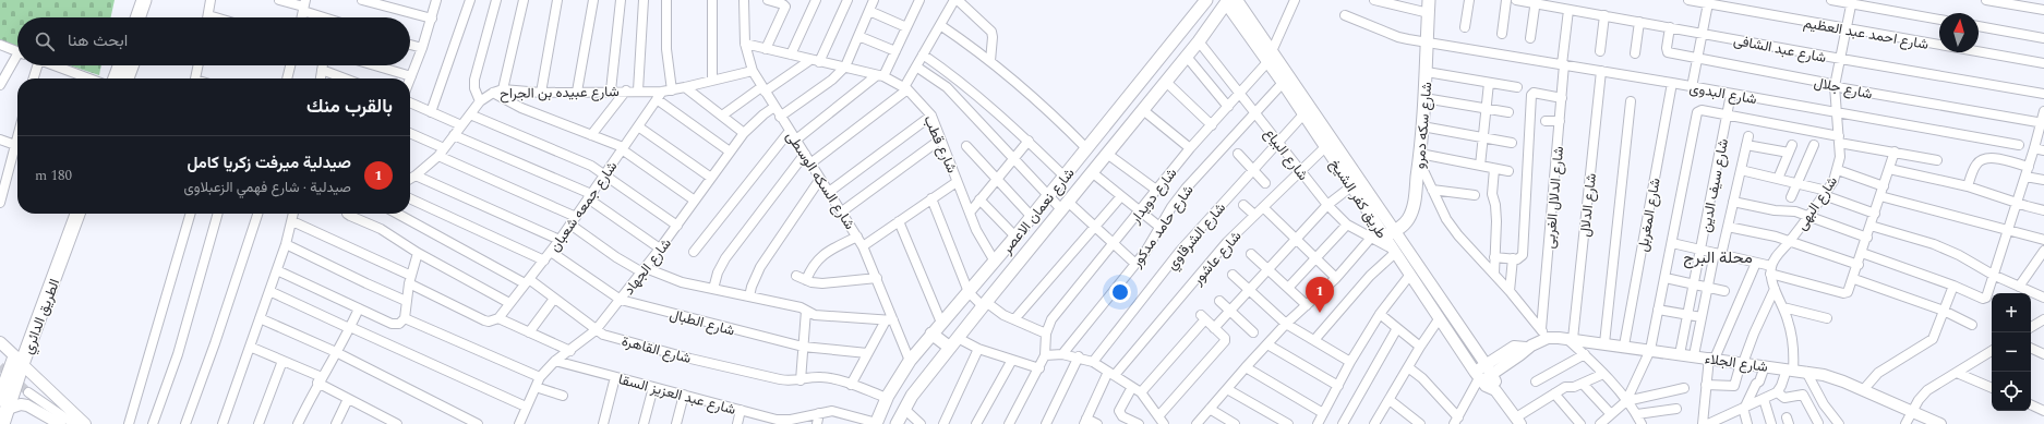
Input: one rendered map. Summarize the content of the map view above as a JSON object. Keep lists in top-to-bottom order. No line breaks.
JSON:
{"streets":{"highway":["الطريق الدائري"],"main road":["شارع سكه دمرو","شارع نعمان الاعصر"],"street":["شارع احمد عبد العظيم","شارع عبد الشافى","شارع جلال","شارع عبيده بن الجراح","شارع البدوى","شارع قطب","شارع البياع","شارع السكه الوسطى","شارع سيف الدين","شارع دويدار","شارع الدلال الغربى","طريق كفر الشيخ","شارع البهى","شارع الدلال","شارع جمعه شعبان","شارع المغربل","شارع حامد مدكور","شارع الشرقاوي","شارع عاشور","شارع الجهاد","شارع الطبال","شارع القاهرة","شارع الجلاء","شارع عبد العزيز السقا"]},"crossings":[["شارع احمد عبد العظيم","شارع البهى"],["شارع عبد الشافى","شارع جلال"],["شارع عبد الشافى","شارع الدلال الغربى"],["شارع عبد الشافى","شارع البهى"],["شارع جلال","شارع البهى"],["شارع عبيده بن الجراح","شارع السكه الوسطى"],["شارع عبيده بن الجراح","شارع جمعه شعبان"],["شارع البدوى","شارع سكه دمرو"],["شارع البدوى","شارع سيف الدين"],["شارع البدوى","شارع الدلال الغربى"],["شارع البدوى","شارع البهى"],["شارع البدوى","شارع الدلال"],["شارع البدوى","شارع المغربل"],["شارع سكه دمرو","طريق كفر الشيخ"],["شارع قطب","شارع السكه الوسطى"],["شارع قطب","شارع نعمان الاعصر"],["شارع البياع","شارع دويدار"],["شارع البياع","طريق كفر الشيخ"],["شارع البياع","شارع نعمان الاعصر"],["شارع البياع","شارع حامد مدكور"],["شارع البياع","شارع الشرقاوي"],["شارع البياع","شارع عاشور"],["شارع السكه الوسطى","شارع نعمان الاعصر"],["شارع السكه الوسطى","شارع الجهاد"],["شارع سيف الدين","شارع الجلاء"],["شارع دويدار","طريق كفر الشيخ"],["شارع الدلال الغربى","شارع الجلاء"],["طريق كفر الشيخ","شارع نعمان الاعصر"],["طريق كفر الشيخ","شارع حامد مدكور"],["طريق كفر الشيخ","شارع الشرقاوي"],["طريق كفر الشيخ","شارع عاشور"],["طريق كفر الشيخ","شارع الجلاء"],["شارع الدلال","شارع الجلاء"],["شارع جمعه شعبان","شارع الطبال"],["شارع جمعه شعبان","شارع القاهرة"],["شارع نعمان الاعصر","شارع القاهرة"],["شارع نعمان الاعصر","شارع عبد العزيز السقا"],["شارع المغربل","شارع الجلاء"],["شارع الجهاد","شارع الطبال"],["شارع الجهاد","شارع القاهرة"],["شارع الجهاد","شارع عبد العزيز السقا"]],"districts":["محلة البرج"],"north":"top","page":{"search":"ابحث هنا","heading":"بالقرب منك","list":[{"mark":"1","name":"صيدلية ميرفت زكريا كامل","note":"صيدلية · شارع فهمي الزعبلاوى","value":"180 m"}],"pins":"1","map_buttons":["+","−"]}}
